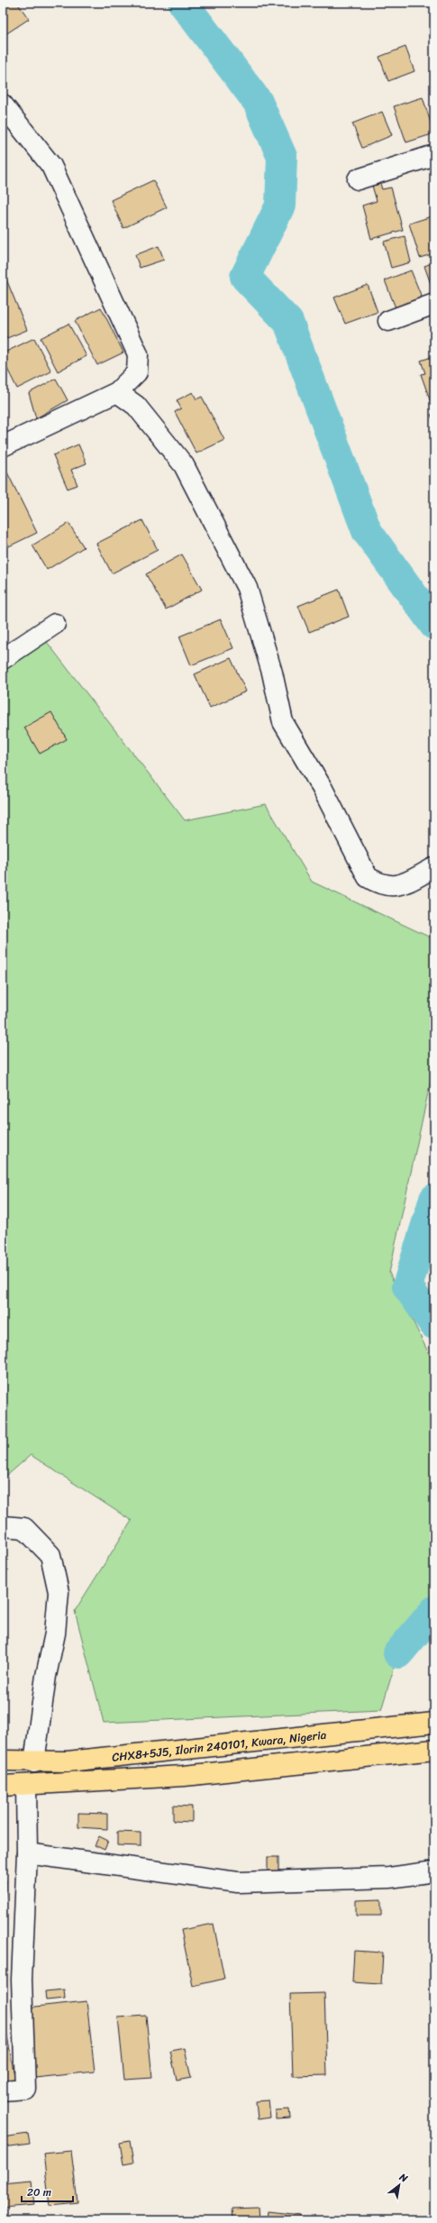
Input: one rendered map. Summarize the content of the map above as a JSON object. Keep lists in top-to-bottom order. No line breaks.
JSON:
{"streets":{"main road":["CHX8+5J5, Ilorin 240101, Kwara, Nigeria"]},"scale_bar":"20 m","north":"top right"}
